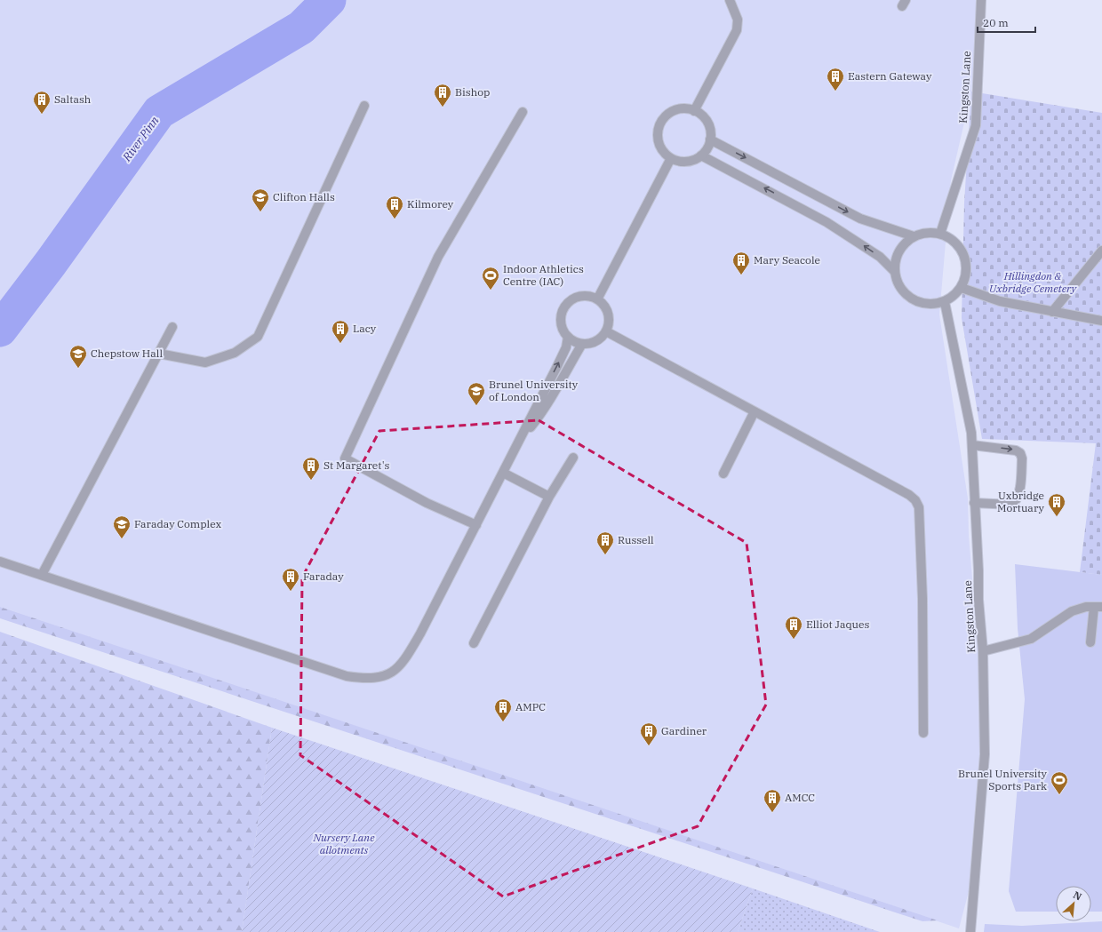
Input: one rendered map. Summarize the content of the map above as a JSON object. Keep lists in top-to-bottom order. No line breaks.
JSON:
{"streets":{"street":["Kingston Lane"]},"water":["River Pinn"],"parks":["Hillingdon & Uxbridge Cemetery","Nursery Lane allotments"],"places":{"building":["Eastern Gateway","Bishop","Saltash","Kilmorey","Mary Seacole","Lacy","St Margaret's","Uxbridge Mortuary","Russell","Faraday","Elliot Jaques","AMPC","Gardiner","AMCC"],"school or university":["Clifton Halls","Chepstow Hall","Brunel University of London","Faraday Complex"],"sports":["Indoor Athletics Centre (IAC)","Brunel University Sports Park"]},"scale_bar":"20 m","north":"top right"}
